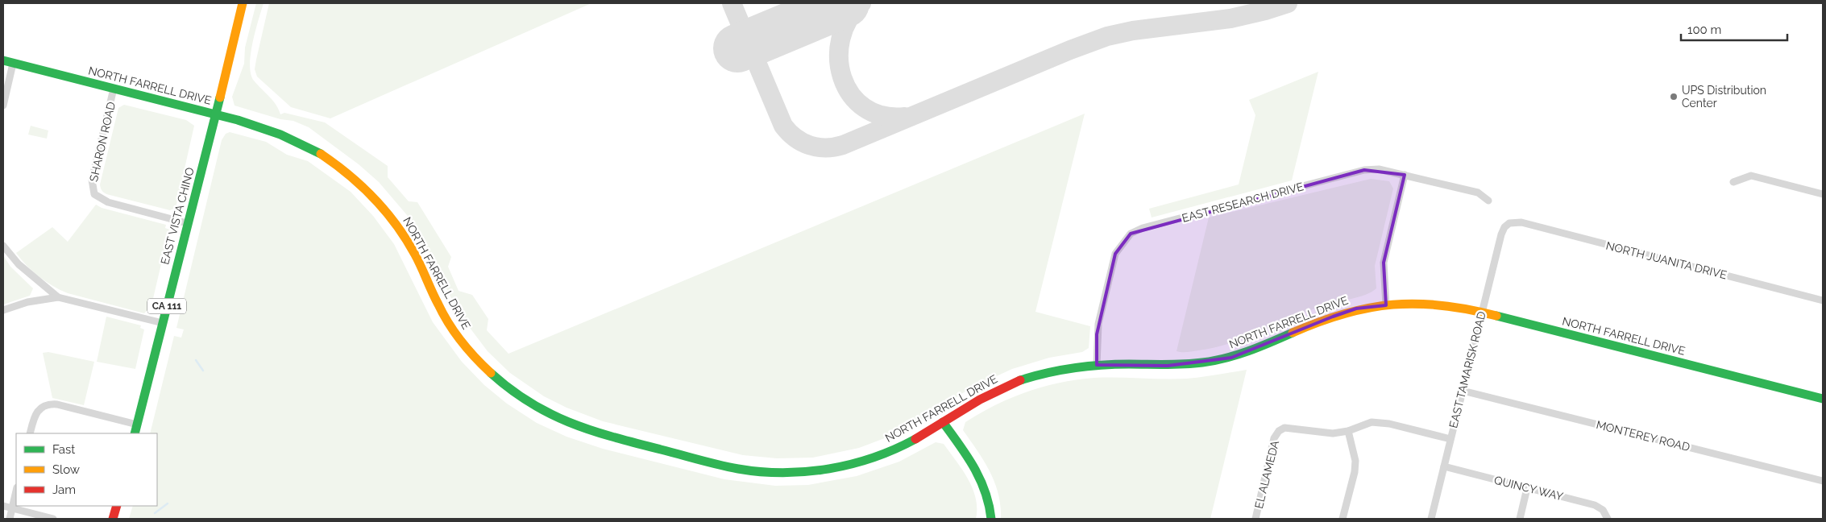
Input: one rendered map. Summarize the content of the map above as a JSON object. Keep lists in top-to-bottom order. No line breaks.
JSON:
{"streets":{"street":["NORTH FARRELL DRIVE","SHARON ROAD","EAST RESEARCH DRIVE","EAST VISTA CHINO","NORTH JUANITA DRIVE","CA 111","EAST TAMARISK ROAD","MONTEREY ROAD","EL ALAMEDA","QUINCY WAY"]},"crossings":[["NORTH FARRELL DRIVE","SHARON ROAD"],["NORTH FARRELL DRIVE","EAST RESEARCH DRIVE"],["NORTH FARRELL DRIVE","EAST VISTA CHINO"],["NORTH FARRELL DRIVE","EAST TAMARISK ROAD"],["SHARON ROAD","EAST VISTA CHINO"],["NORTH JUANITA DRIVE","EAST TAMARISK ROAD"],["EAST TAMARISK ROAD","MONTEREY ROAD"],["EAST TAMARISK ROAD","QUINCY WAY"]],"places":["UPS Distribution Center"],"legend":["Fast","Slow","Jam"],"scale_bar":"100 m"}
